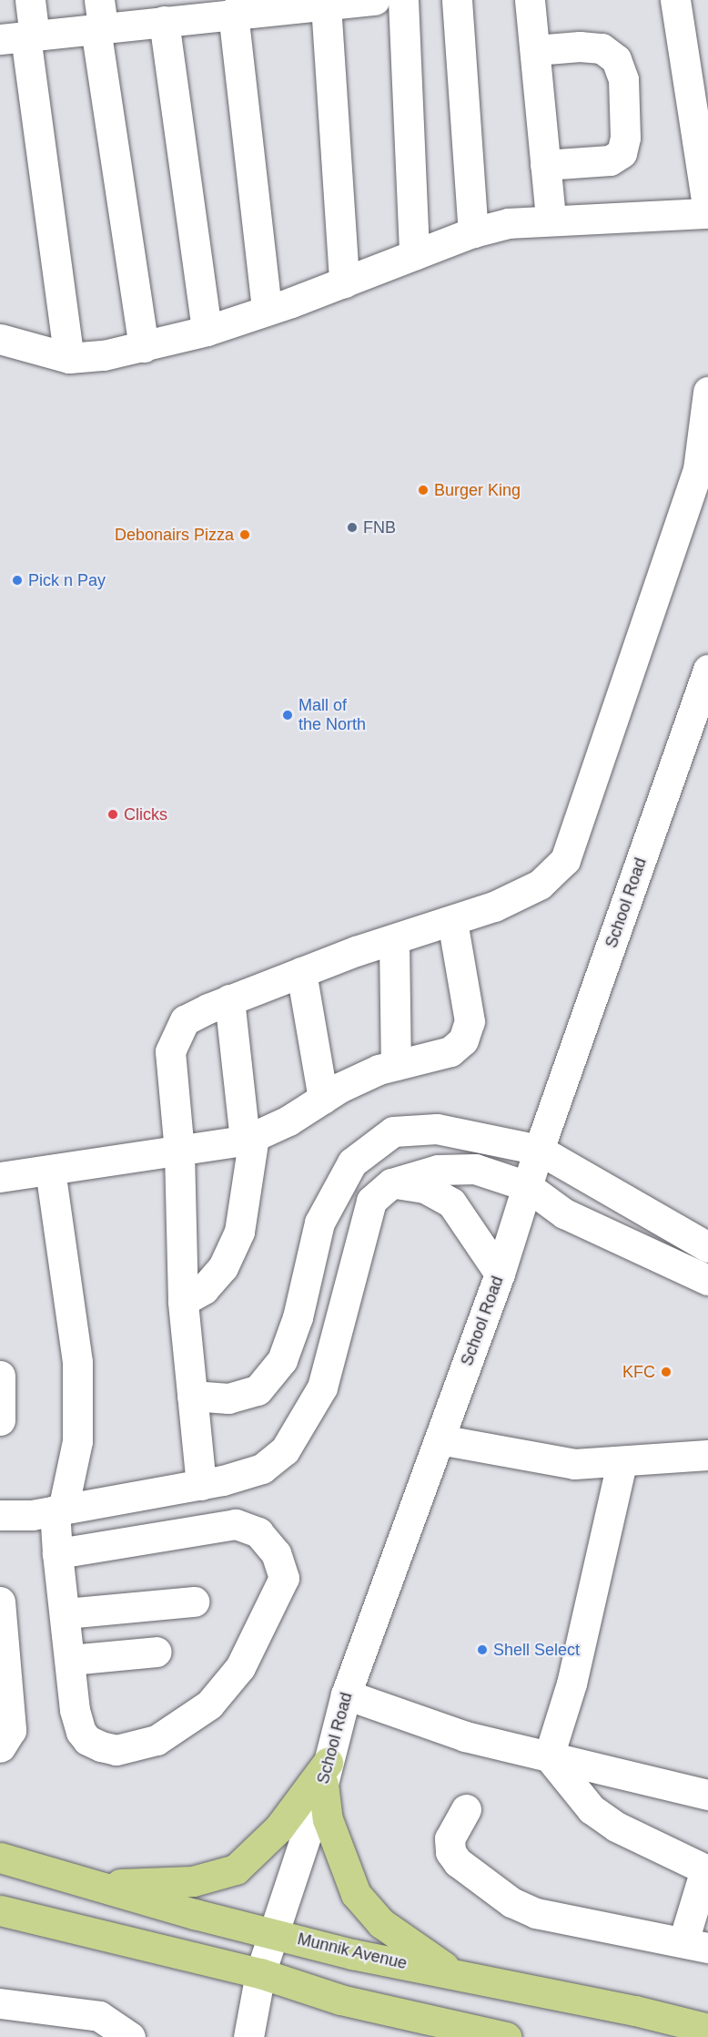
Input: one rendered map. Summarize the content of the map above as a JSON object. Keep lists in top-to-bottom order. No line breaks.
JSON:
{"streets":{"main road":["Munnik Avenue"],"street":["School Road"]},"crossings":[["School Road","Munnik Avenue"]],"places":["Burger King","FNB","Debonairs Pizza","Pick n Pay","Mall of the North","Clicks","KFC","Shell Select"]}
